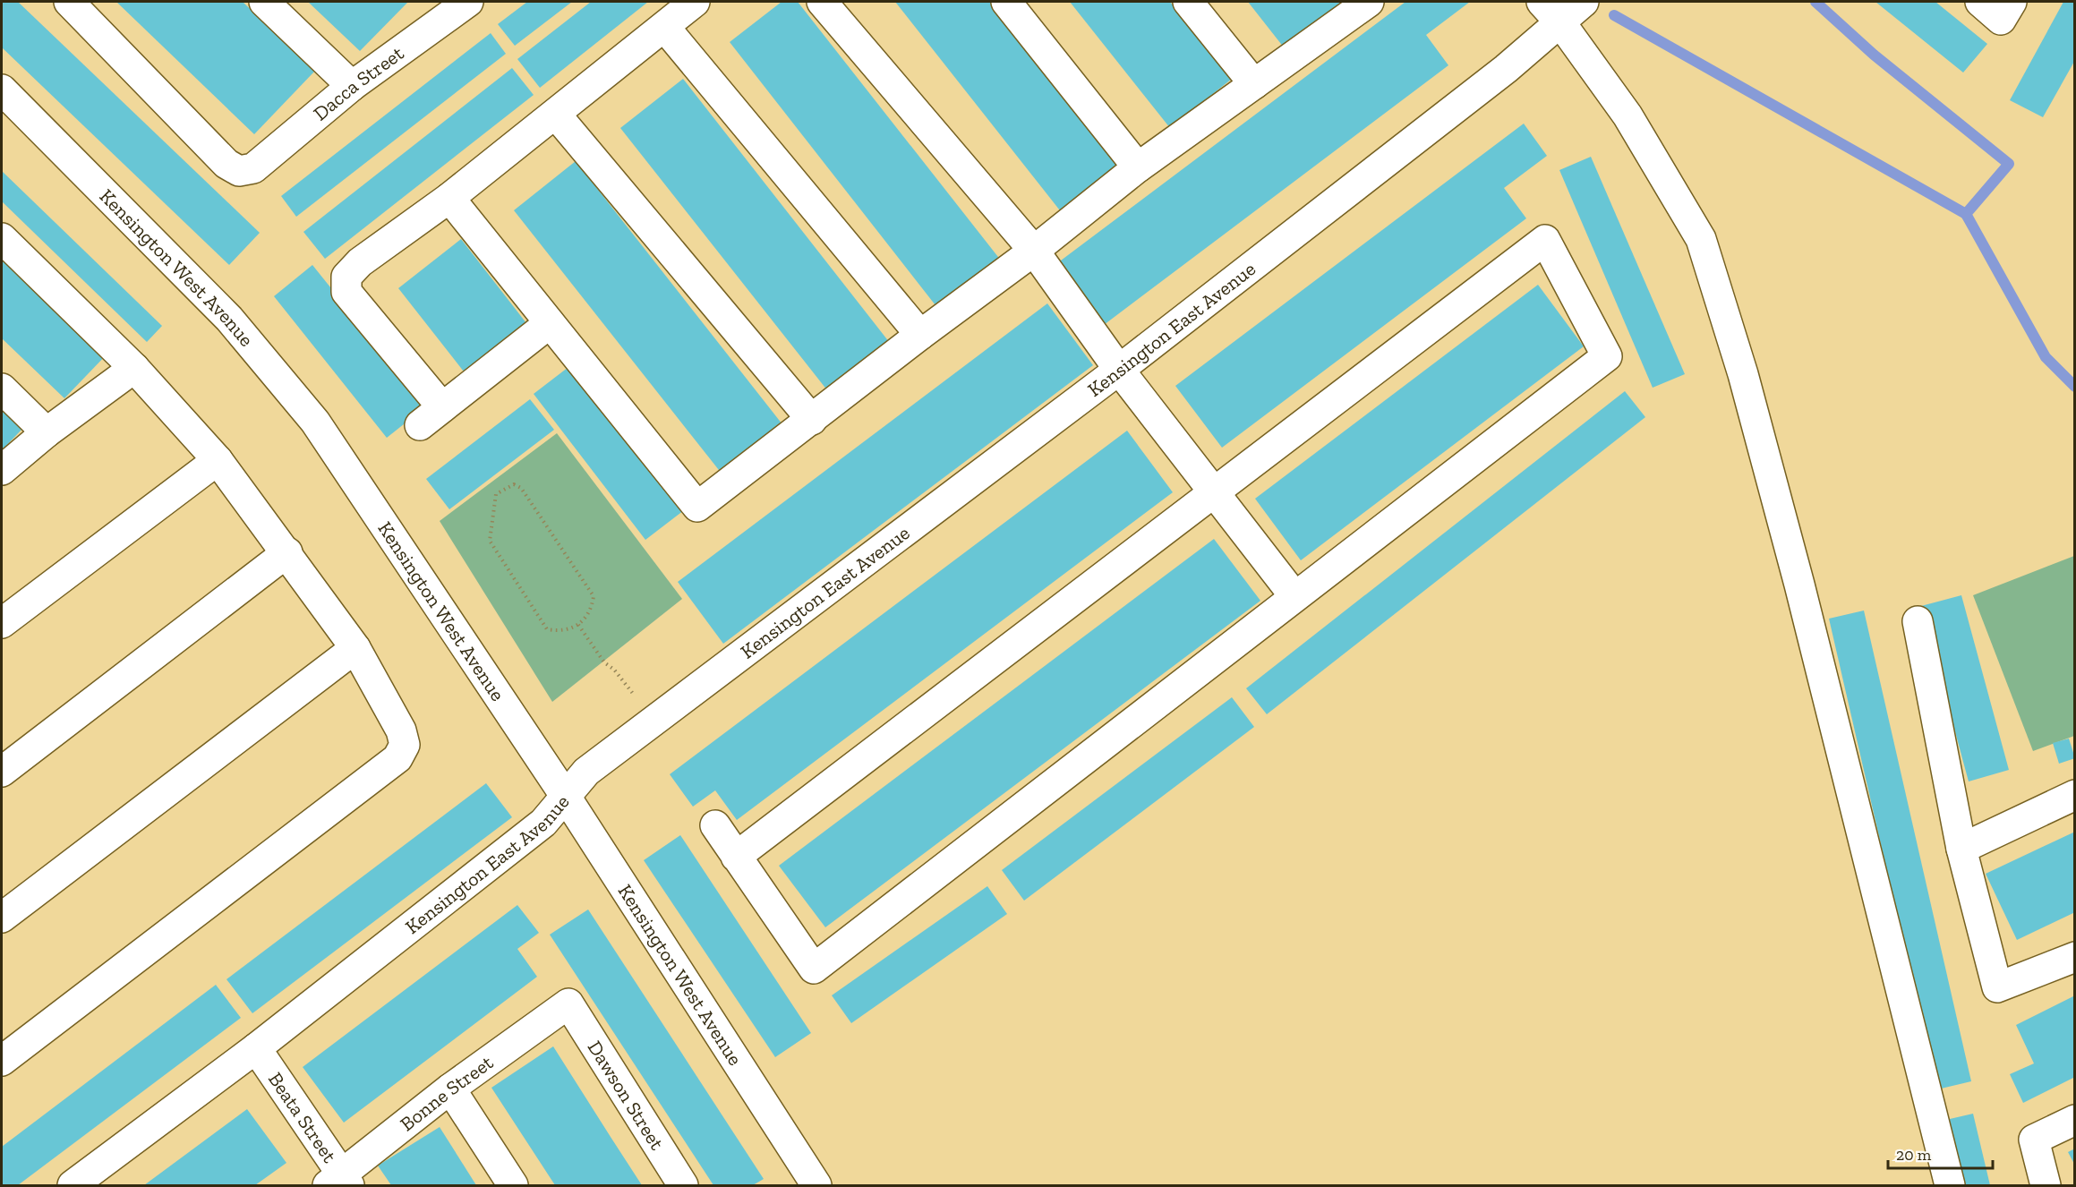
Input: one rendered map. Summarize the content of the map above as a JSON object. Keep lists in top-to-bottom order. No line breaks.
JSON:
{"streets":{"street":["Dacca Street","Kensington West Avenue","Kensington East Avenue","Bonne Street","Dawson Street","Beata Street"]},"crossings":[["Kensington West Avenue","Kensington East Avenue"],["Kensington East Avenue","Beata Street"],["Bonne Street","Dawson Street"],["Bonne Street","Beata Street"]],"scale_bar":"20 m"}
